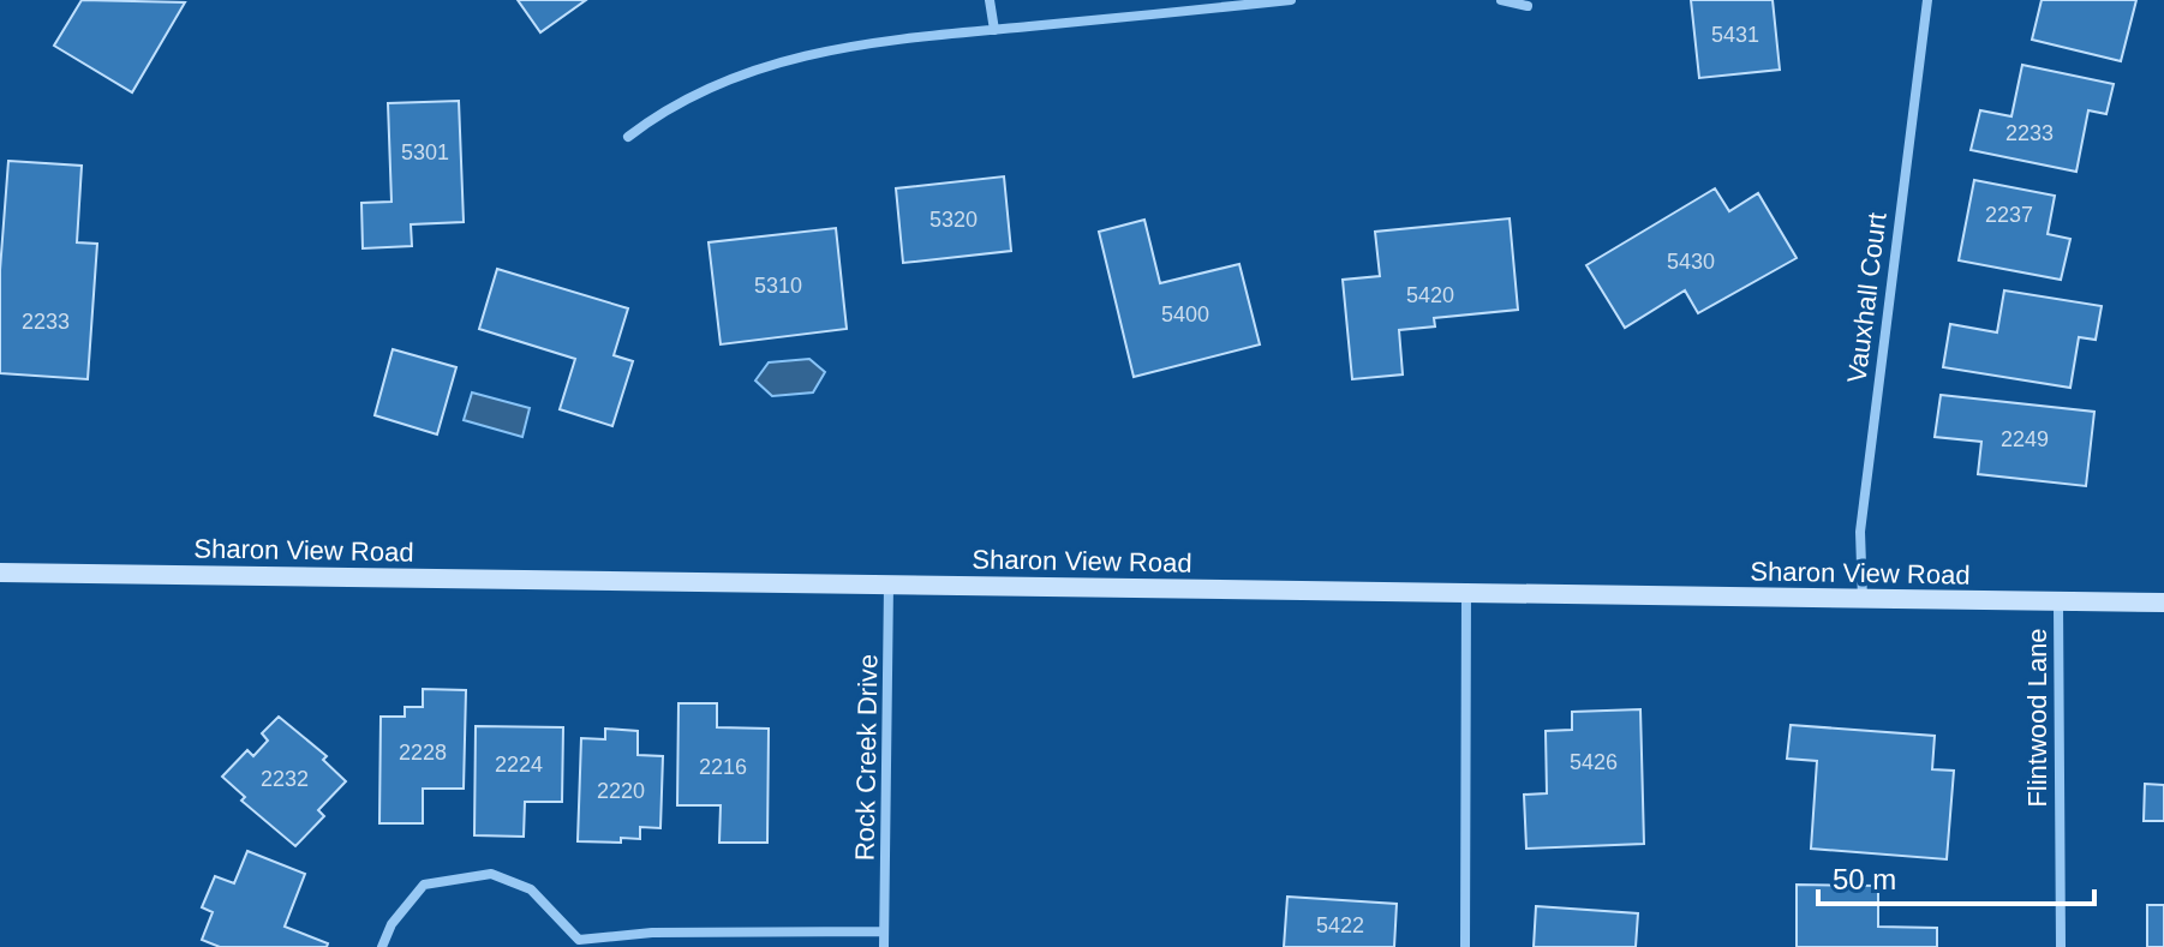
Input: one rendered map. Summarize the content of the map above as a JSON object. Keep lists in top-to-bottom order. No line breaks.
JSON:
{"streets":{"street":["Vauxhall Court","Sharon View Road","Flintwood Lane","Rock Creek Drive"]},"crossings":[["Vauxhall Court","Sharon View Road"],["Sharon View Road","Flintwood Lane"],["Sharon View Road","Rock Creek Drive"]],"house_numbers":["5431","2233","5301","2237","5320","5430","5310","5420","5400","2233","2249","2228","5426","2224","2216","2232","2220","5422"],"scale_bar":"50 m"}
